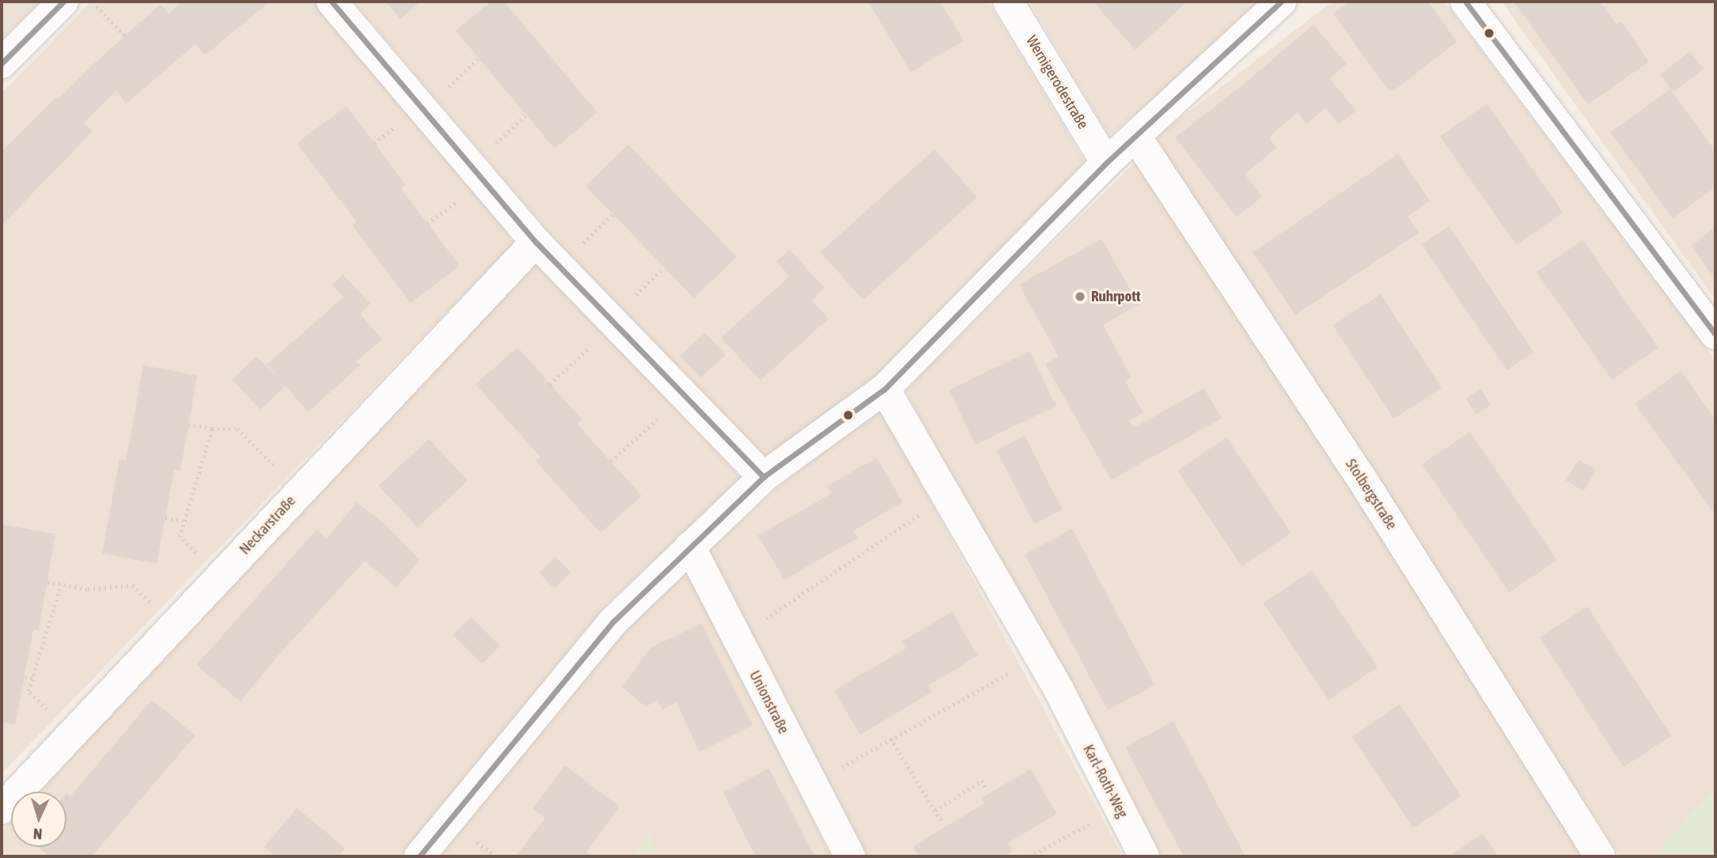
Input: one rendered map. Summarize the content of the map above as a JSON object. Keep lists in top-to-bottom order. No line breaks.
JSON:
{"streets":{"street":["Wernigerodestraße","Stolbergstraße","Neckarstraße","Unionstraße","Karl-Roth-Weg"]},"places":["Ruhrpott"],"north":"bottom"}
